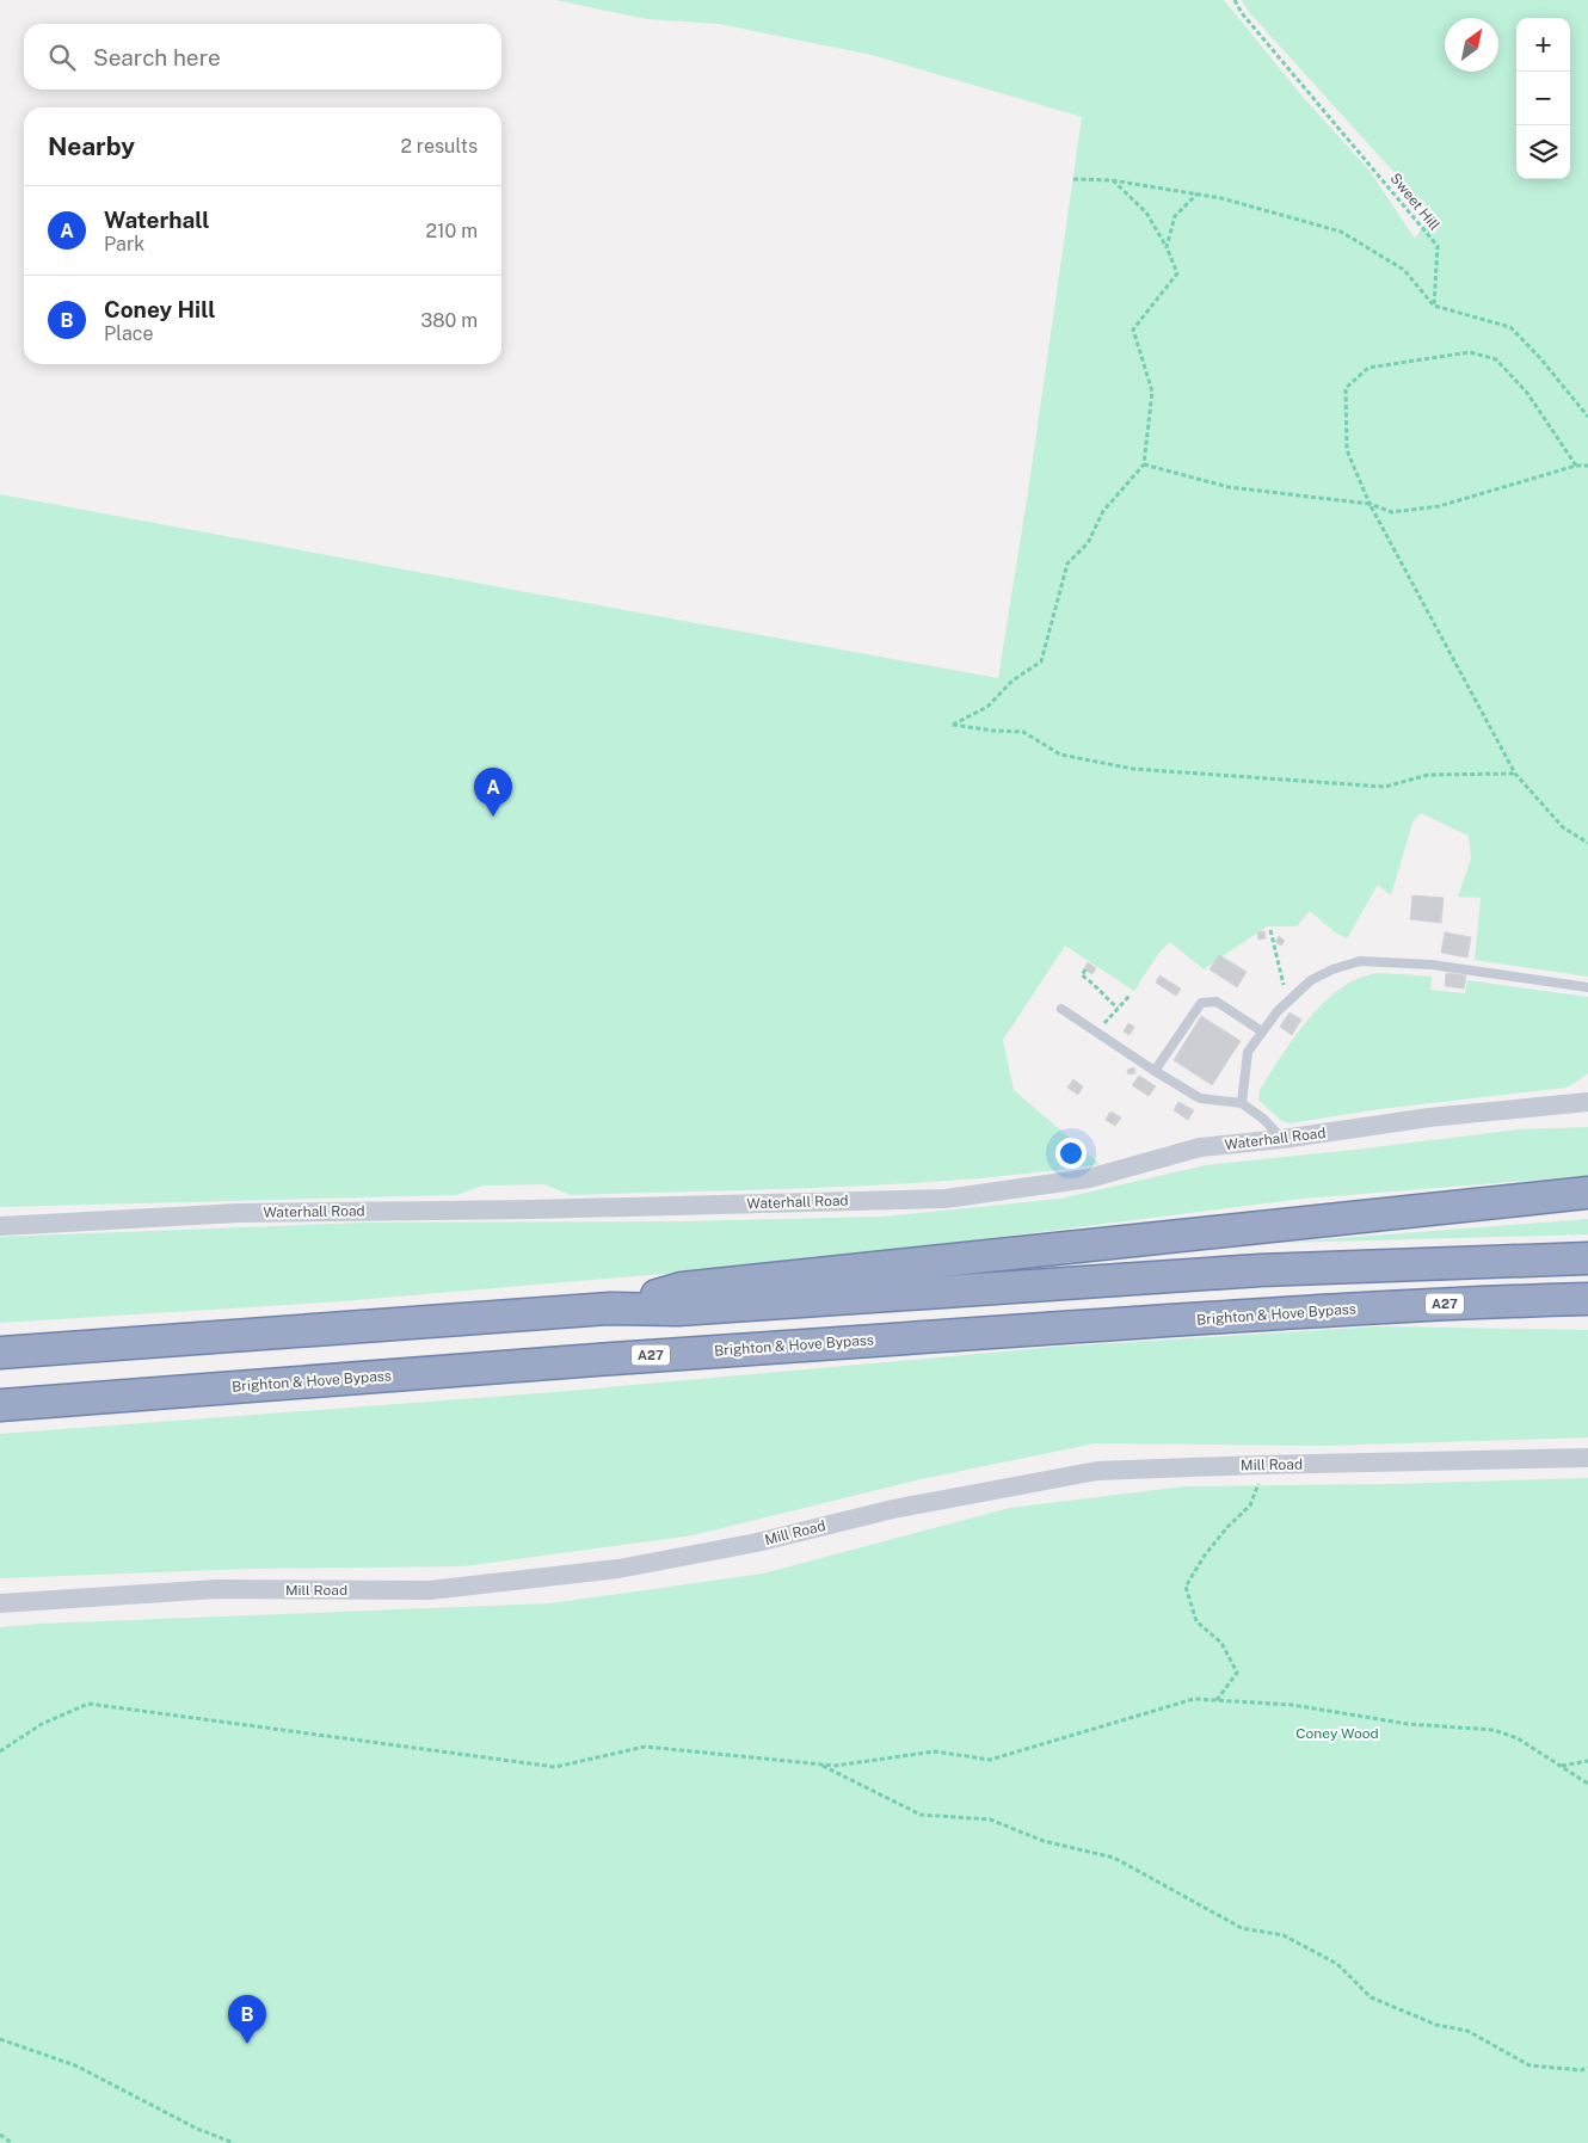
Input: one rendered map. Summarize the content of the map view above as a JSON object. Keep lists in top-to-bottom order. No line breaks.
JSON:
{"streets":{"highway":["A27","Brighton & Hove Bypass"],"street":["Waterhall Road","Mill Road"],"path":["Sweet Hill"]},"parks":["Coney Wood"],"north":"top right","page":{"map_buttons":["+","−"],"search":"Search here","heading":["Nearby","2 results"],"list":[{"mark":"A","name":"Waterhall","note":"Park","value":"210 m"},{"mark":"B","name":"Coney Hill","note":"Place","value":"380 m"}],"pins":["A","B"]}}
